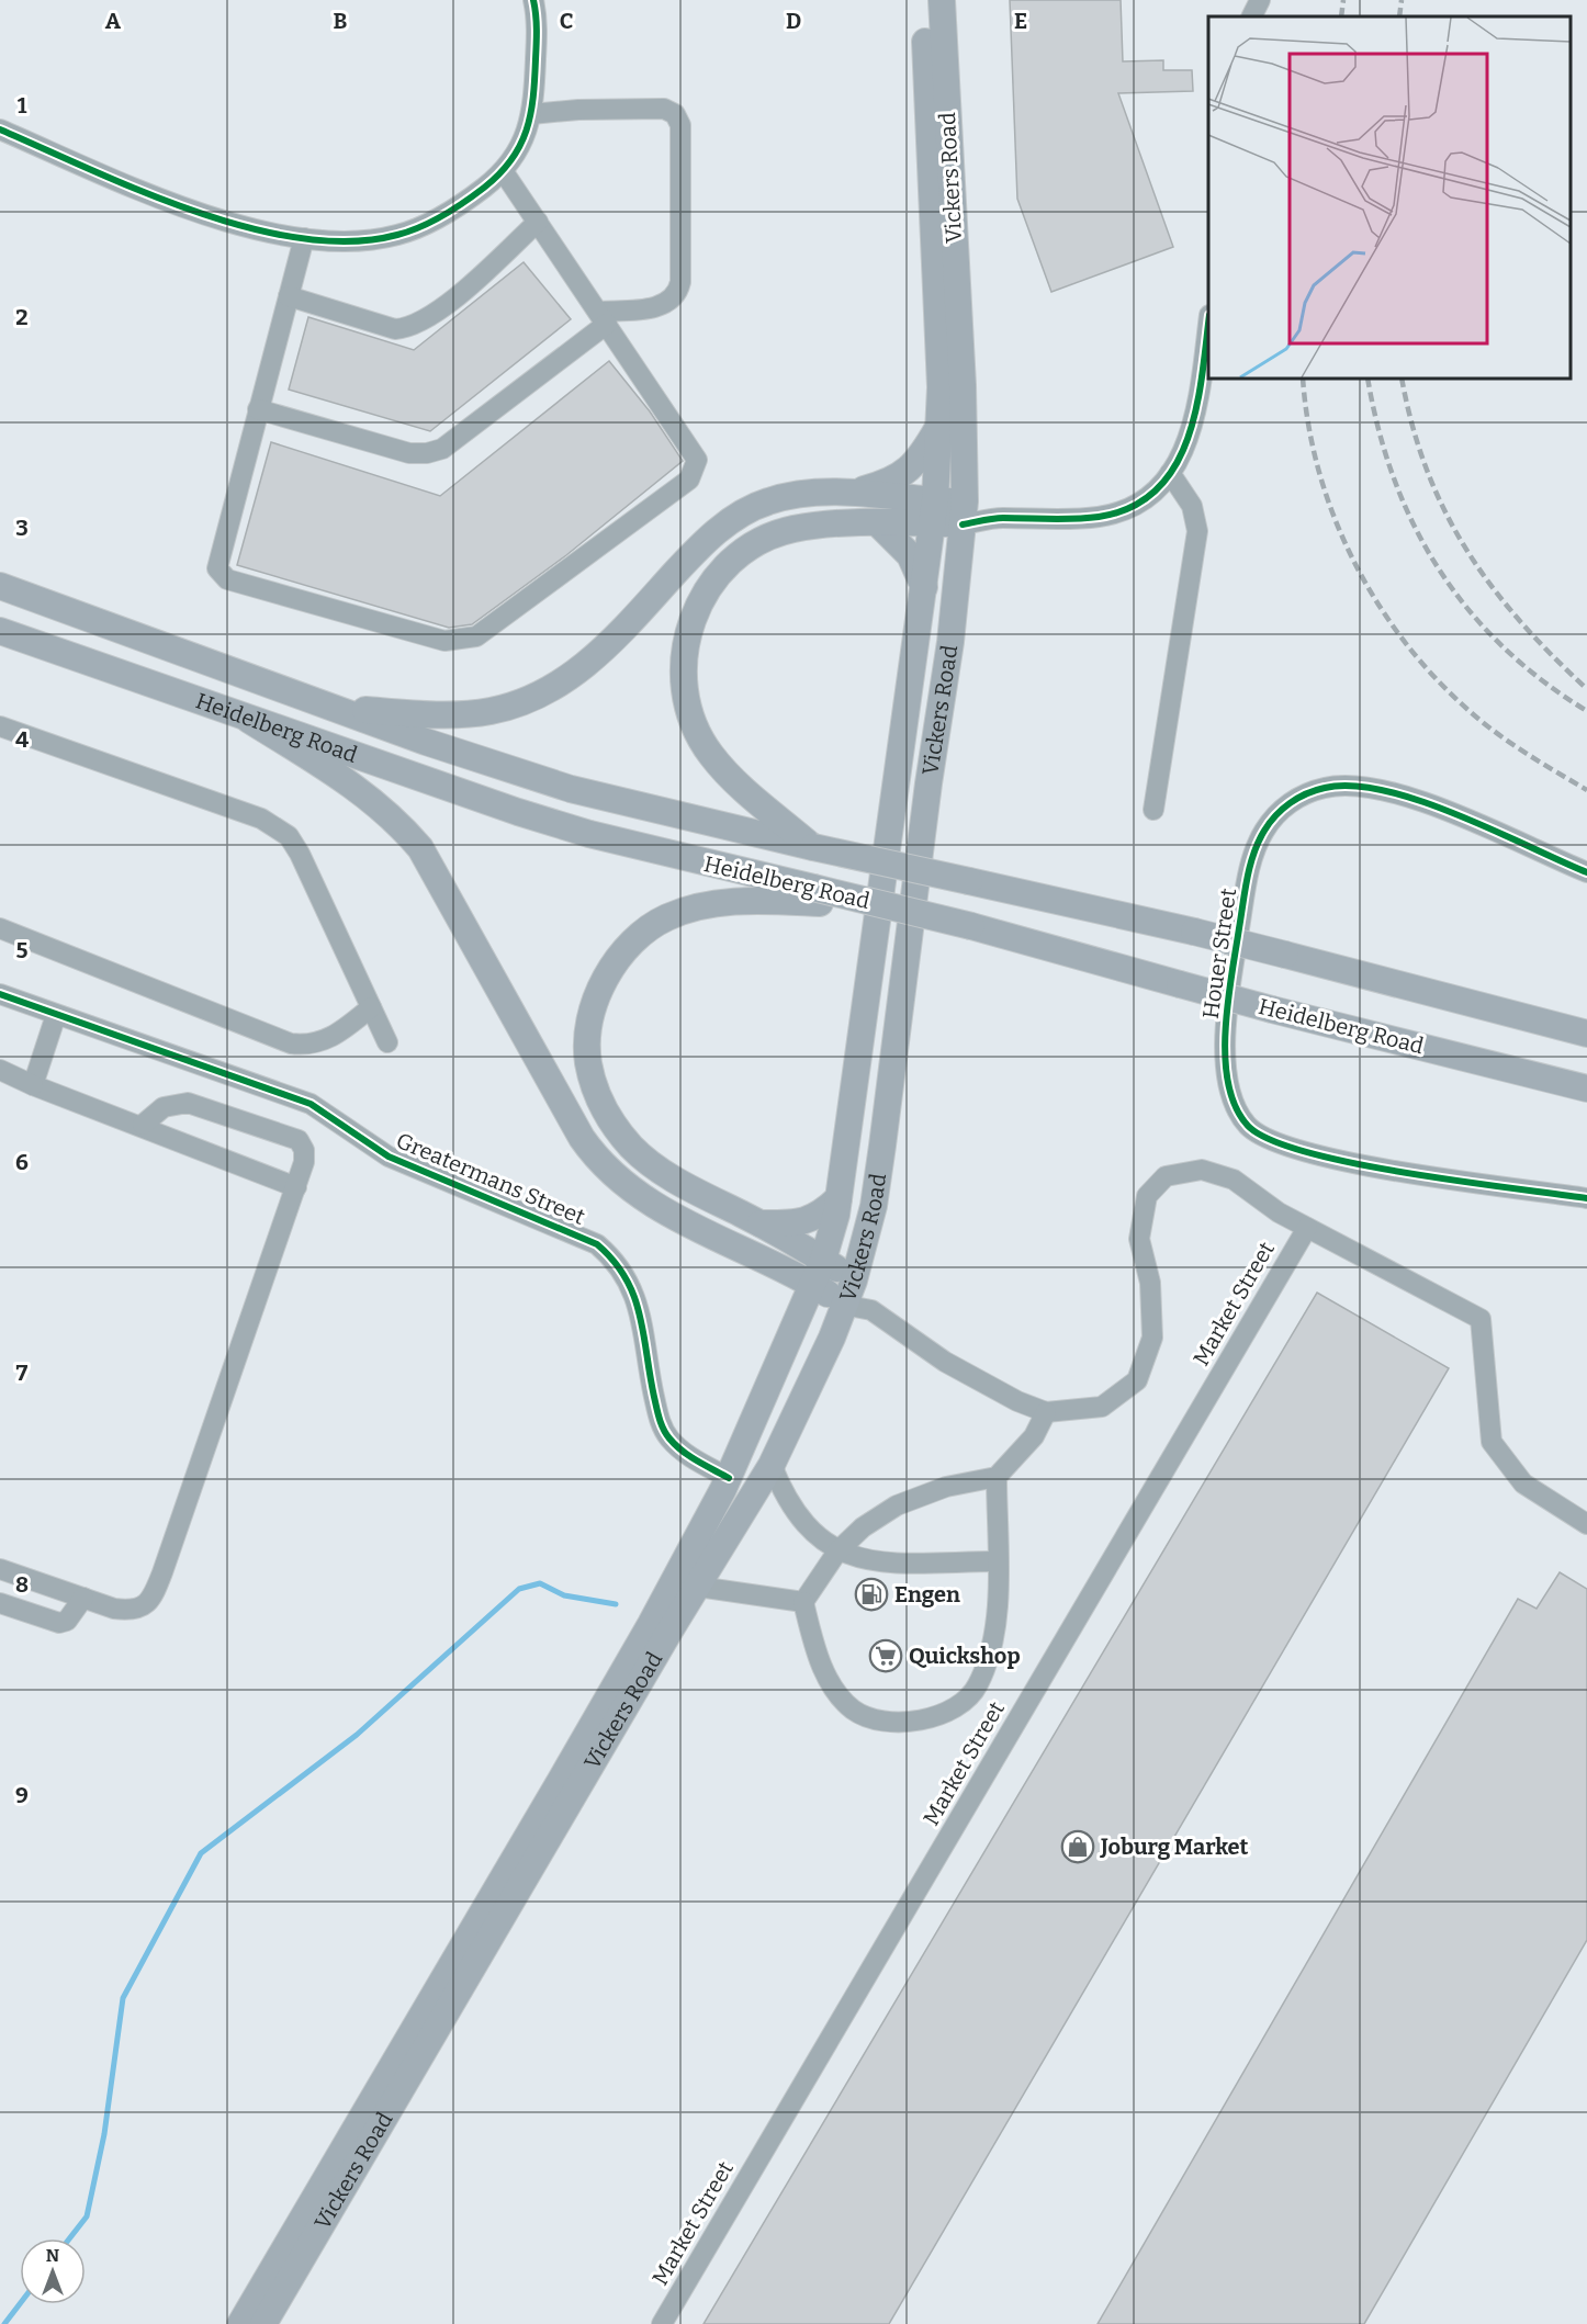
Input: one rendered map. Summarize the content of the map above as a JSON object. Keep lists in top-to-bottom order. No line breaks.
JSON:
{"streets":{"main road":["Vickers Road","Heidelberg Road"],"street":["Houer Street","Greatermans Street","Market Street"]},"crossings":[["Vickers Road","Greatermans Street"],["Vickers Road","Market Street"]],"places":{"fuel station":["Engen"],"supermarket":["Quickshop"],"shop":["Joburg Market"]},"north":"top","grid":{"columns":["A","B","C","D","E"],"rows":["1","2","3","4","5","6","7","8","9"]}}
